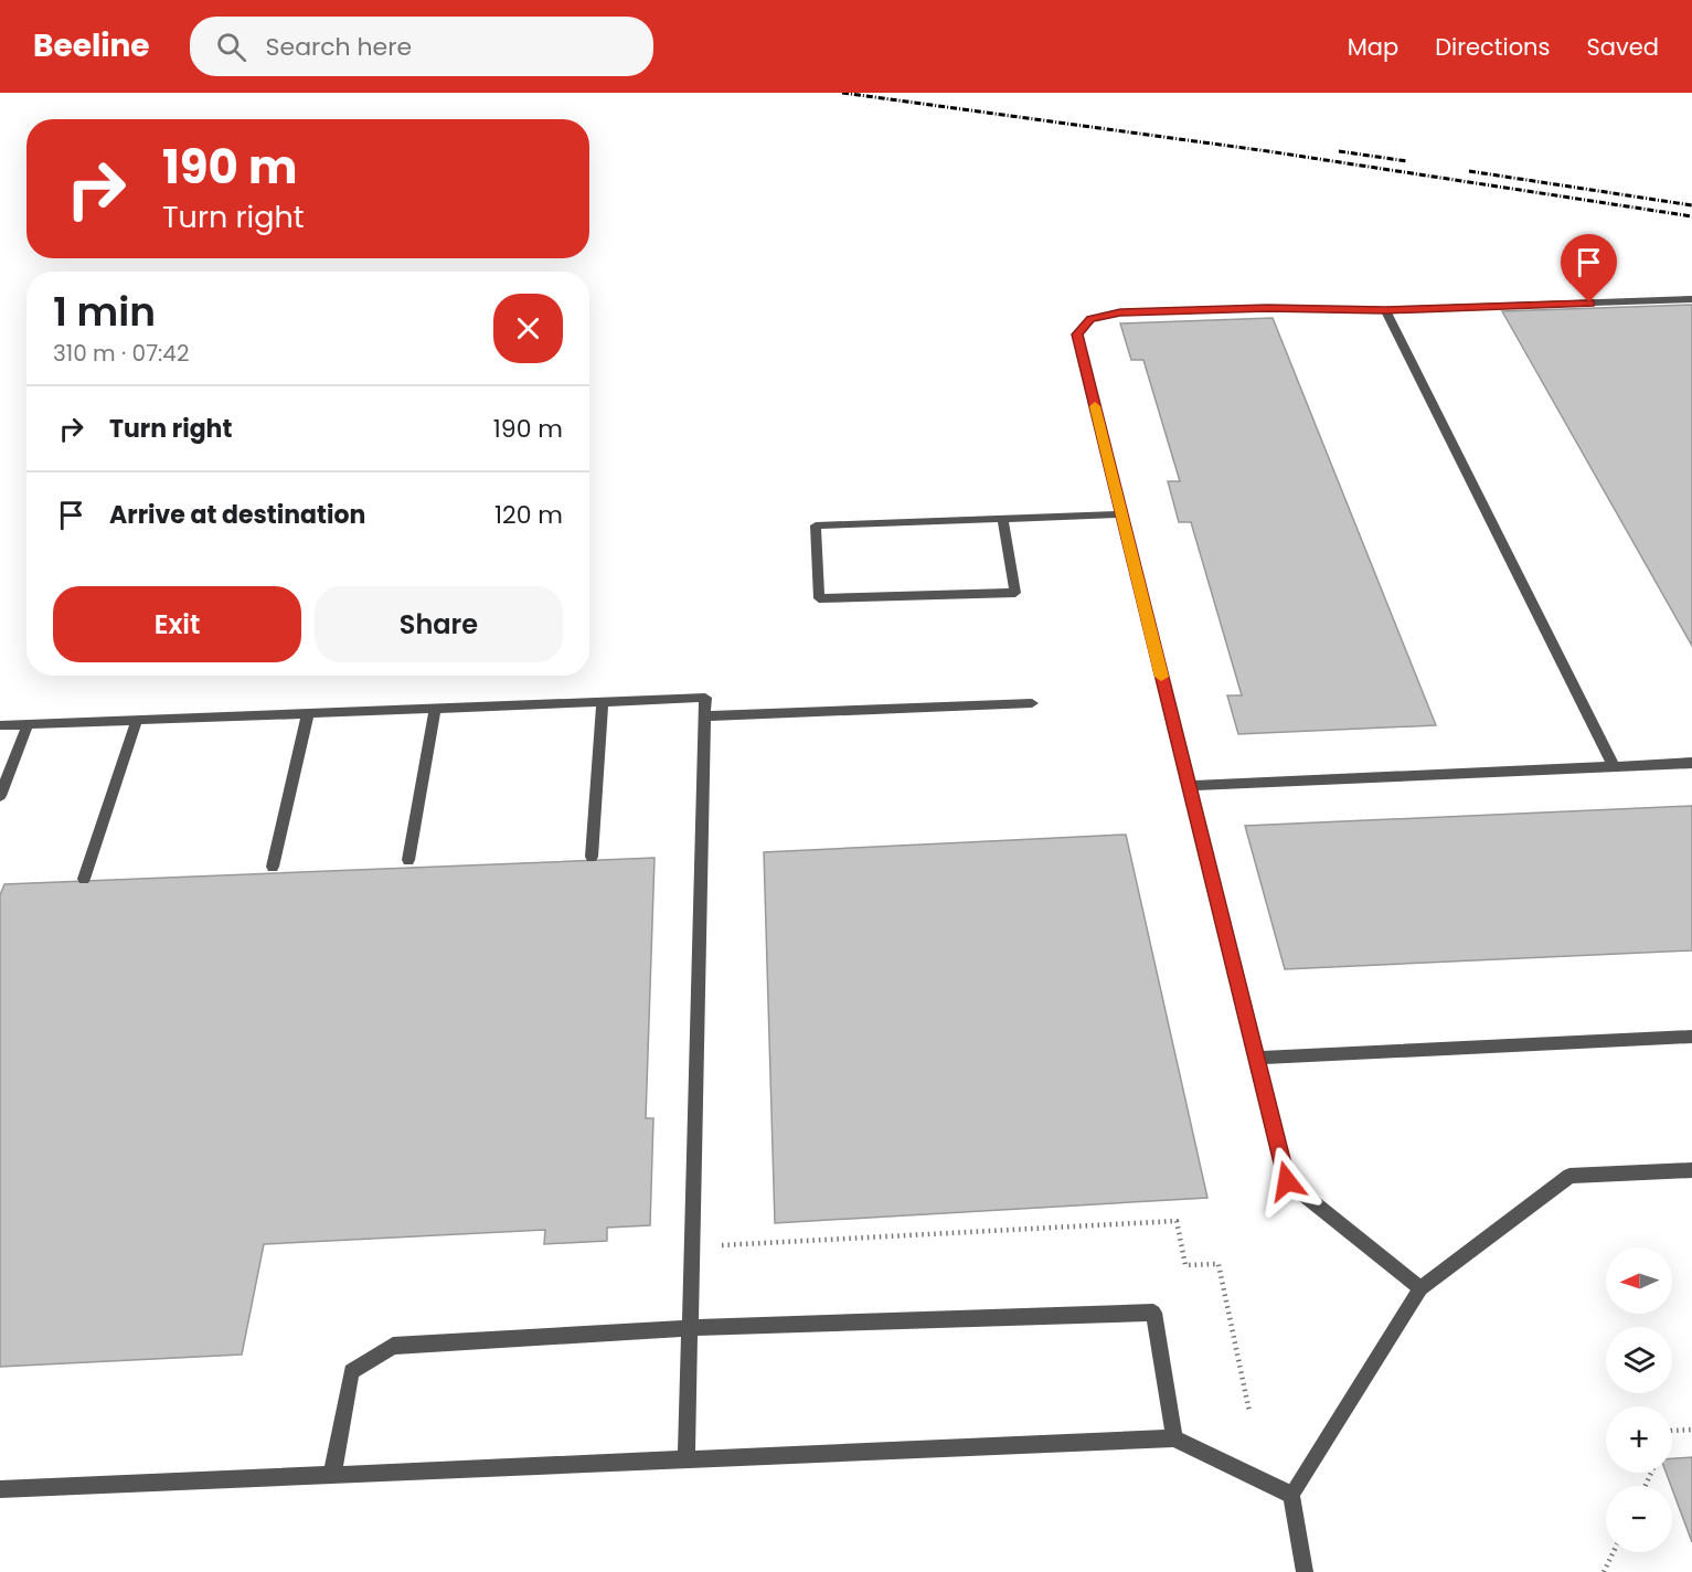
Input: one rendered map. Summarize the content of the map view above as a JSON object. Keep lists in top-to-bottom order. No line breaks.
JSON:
{"north":"left","page":{"header":"Beeline","search":"Search here","nav":["Map","Directions","Saved"],"turn":["190 m","Turn right"],"heading":["1 min","310 m · 07:42"],"list":[{"name":"Turn right","value":"190 m"},{"name":"Arrive at destination","value":"120 m"}],"buttons":["Exit","Share"],"map_buttons":["+","−"]}}
